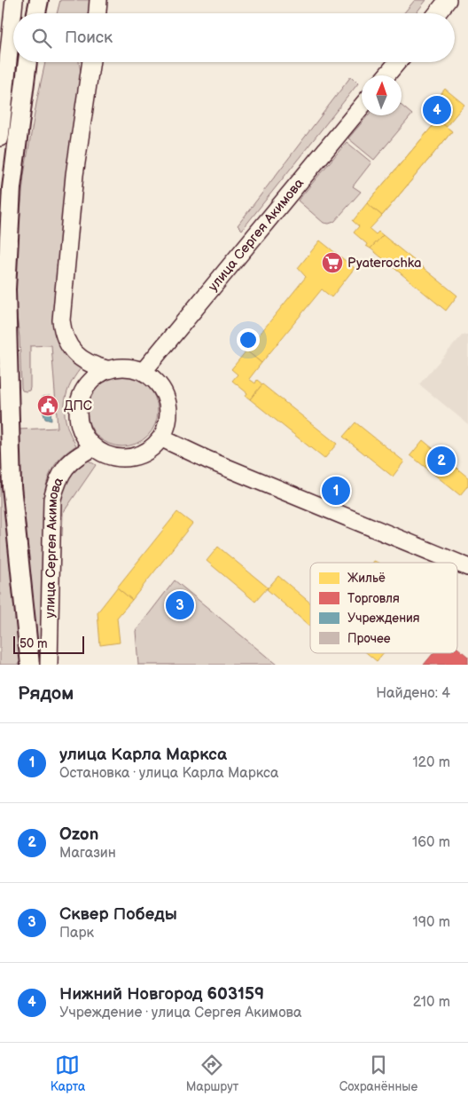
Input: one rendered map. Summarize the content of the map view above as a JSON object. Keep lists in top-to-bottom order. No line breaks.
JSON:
{"streets":{"street":["улица Сергея Акимова"]},"places":{"supermarket":["Pyaterochka"],"public building":["ДПС"]},"legend":["Жильё","Торговля","Учреждения","Прочее"],"scale_bar":"50 m","north":"top","page":{"search":"Поиск","pins":["4","2","1","3"],"scale":"50 m","heading":["Рядом","Найдено: 4"],"list":[{"mark":"1","name":"улица Карла Маркса","note":"Остановка · улица Карла Маркса","value":"120 m"},{"mark":"2","name":"Ozon","note":"Магазин","value":"160 m"},{"mark":"3","name":"Сквер Победы","note":"Парк","value":"190 m"},{"mark":"4","name":"Нижний Новгород 603159","note":"Учреждение · улица Сергея Акимова","value":"210 m"}],"nav":["Карта","Маршрут","Сохранённые"]}}
